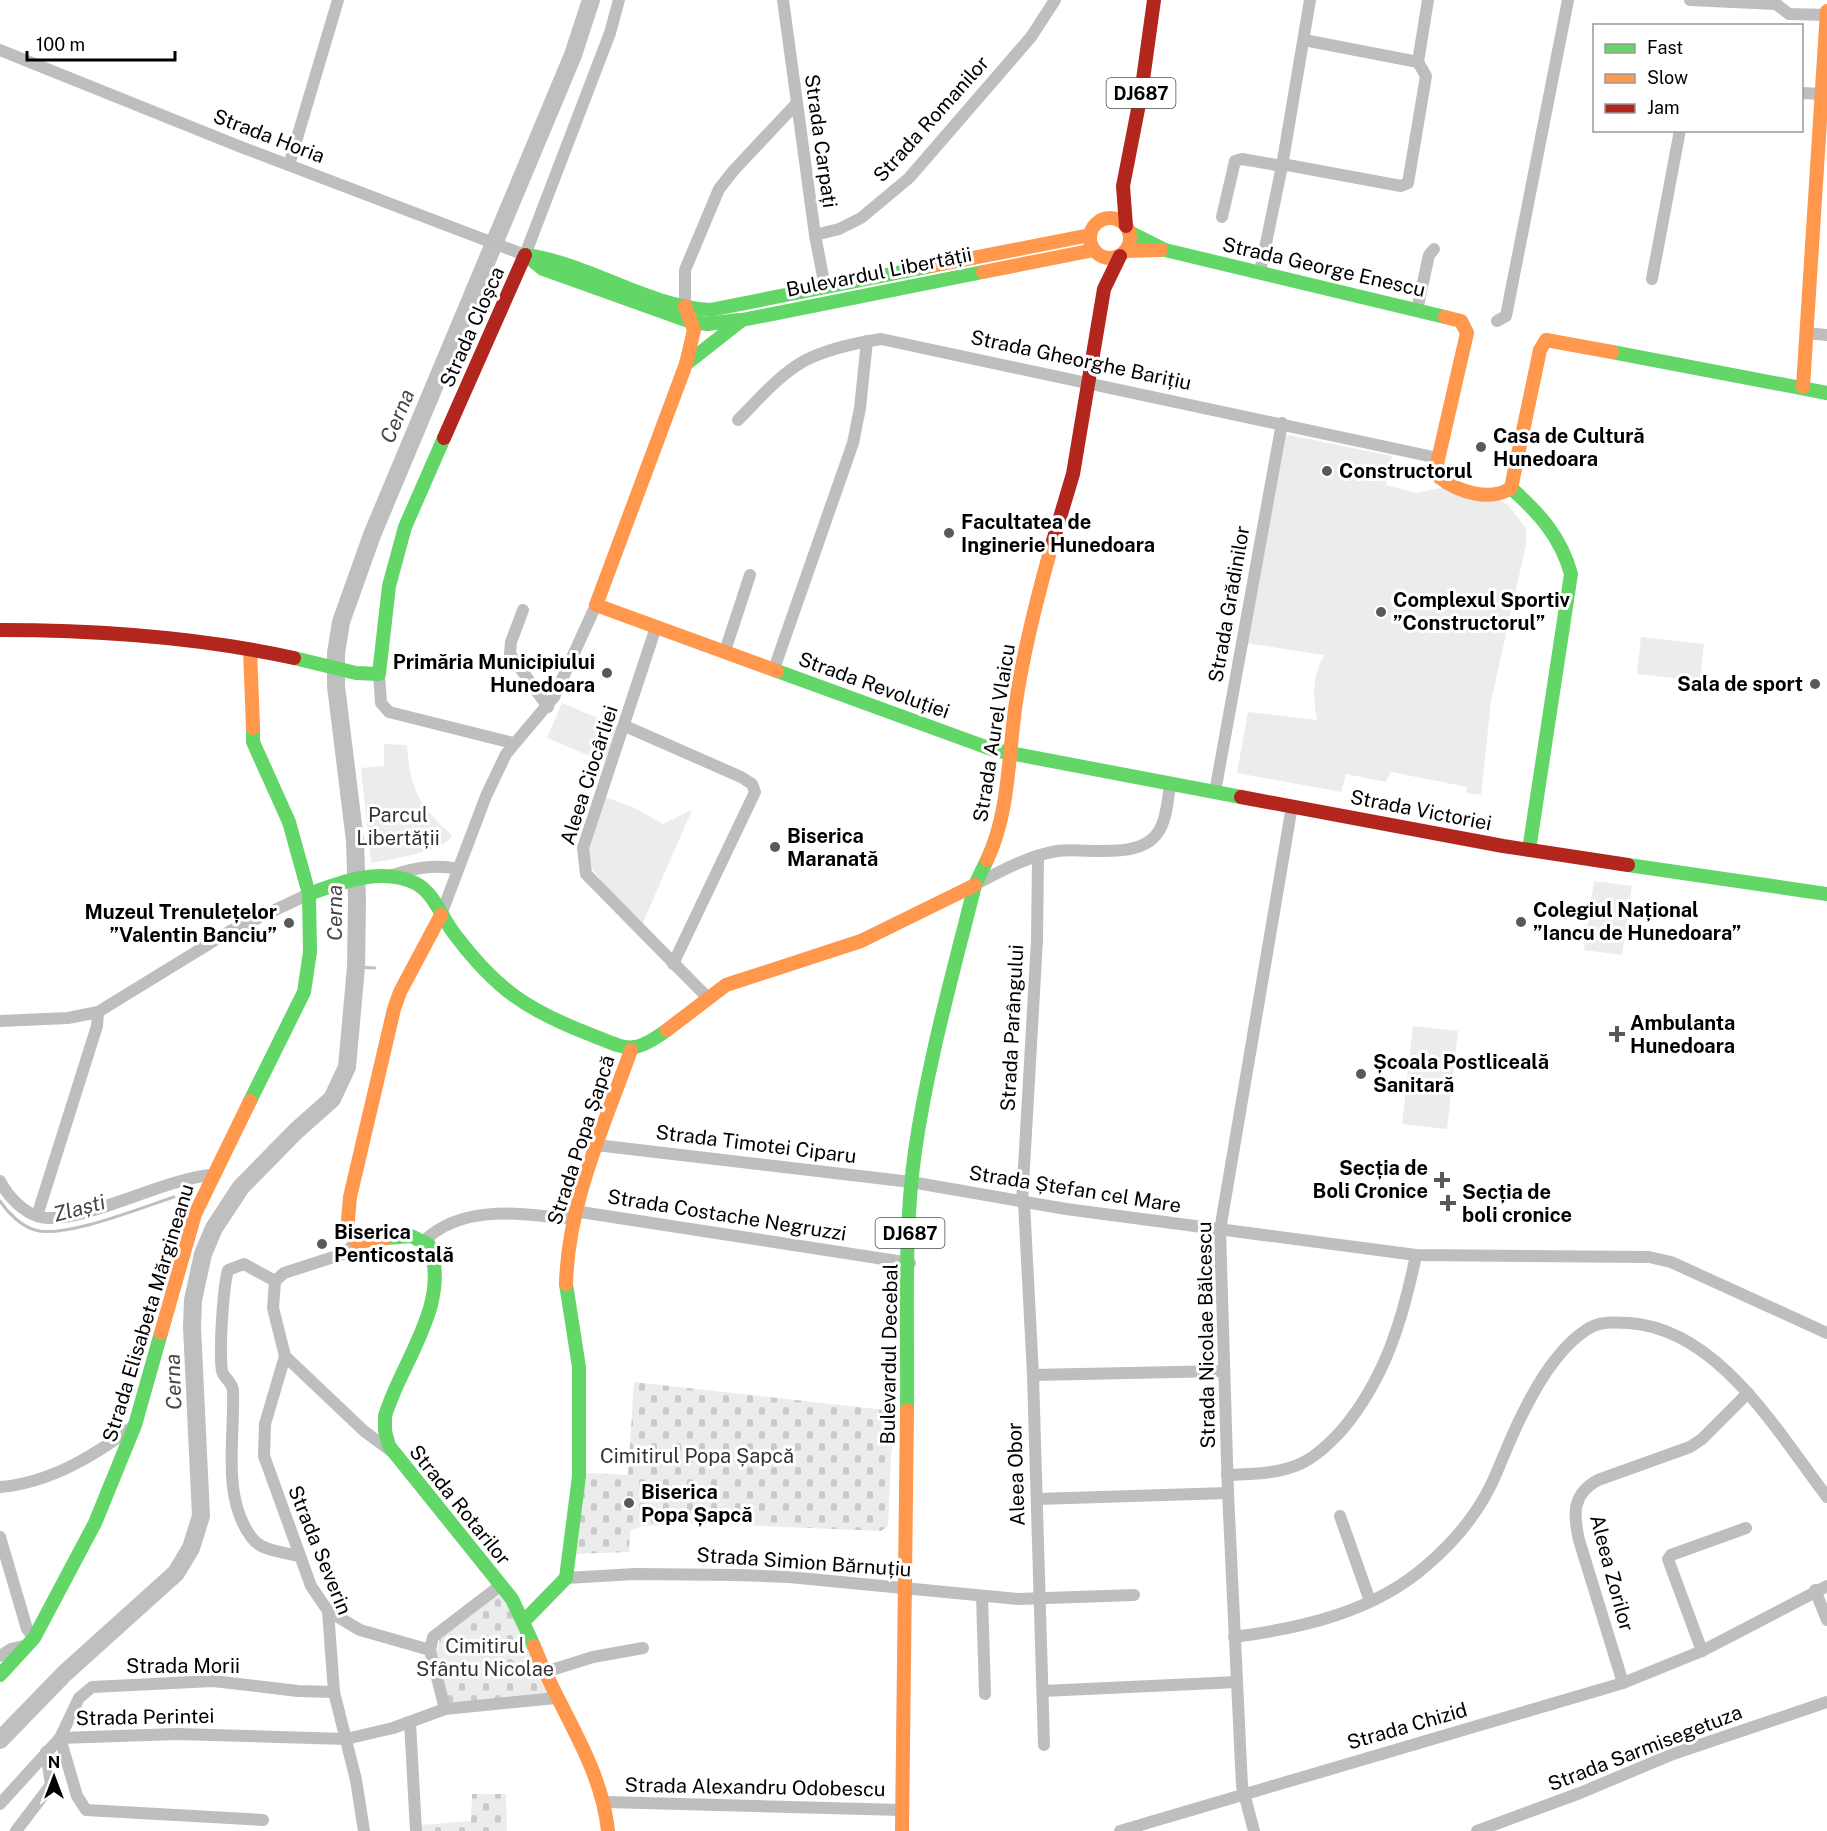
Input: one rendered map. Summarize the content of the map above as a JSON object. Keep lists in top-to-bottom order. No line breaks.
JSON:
{"streets":{"street":["DJ687","Strada Romanilor","Strada Horia","Strada Carpați","Strada George Enescu","Bulevardul Libertății","Strada Cloșca","Strada Gheorghe Barițiu","Strada Grădinilor","Strada Revoluției","Strada Aurel Vlaicu","Aleea Ciocârliei","Strada Victoriei","Strada Parângului","Strada Popa Șapcă","Strada Timotei Ciparu","Strada Ștefan cel Mare","Strada Costache Negruzzi","Strada Elisabeta Mărgineanu","Strada Nicolae Bălcescu","Bulevardul Decebal","Aleea Obor","Strada Rotarilor","Strada Severin","Strada Simion Bărnuțiu","Aleea Zorilor","Strada Morii","Strada Perintei","Strada Chizid","Strada Sarmisegetuza","Strada Alexandru Odobescu"]},"crossings":[["DJ687","Strada George Enescu"],["DJ687","Bulevardul Libertății"],["DJ687","Strada Aurel Vlaicu"],["Strada Romanilor","Strada Carpați"],["Strada Horia","Bulevardul Libertății"],["Strada Horia","Strada Cloșca"],["Strada Carpați","Bulevardul Libertății"],["Strada George Enescu","Bulevardul Libertății"],["Strada George Enescu","Strada Gheorghe Barițiu"],["Strada George Enescu","Strada Aurel Vlaicu"],["Bulevardul Libertății","Strada Cloșca"],["Bulevardul Libertății","Strada Aurel Vlaicu"],["Strada Gheorghe Barițiu","Strada Grădinilor"],["Strada Gheorghe Barițiu","Strada Aurel Vlaicu"],["Strada Grădinilor","Strada Victoriei"],["Strada Revoluției","Strada Aurel Vlaicu"],["Strada Revoluției","Aleea Ciocârliei"],["Strada Revoluției","Strada Victoriei"],["Strada Aurel Vlaicu","Strada Victoriei"],["Strada Aurel Vlaicu","Bulevardul Decebal"],["Strada Victoriei","Strada Nicolae Bălcescu"],["Strada Parângului","Strada Ștefan cel Mare"],["Strada Parângului","Aleea Obor"],["Strada Popa Șapcă","Strada Timotei Ciparu"],["Strada Popa Șapcă","Strada Costache Negruzzi"],["Strada Popa Șapcă","Strada Simion Bărnuțiu"],["Strada Timotei Ciparu","Strada Ștefan cel Mare"],["Strada Timotei Ciparu","Bulevardul Decebal"],["Strada Ștefan cel Mare","Strada Nicolae Bălcescu"],["Strada Ștefan cel Mare","Bulevardul Decebal"],["Strada Ștefan cel Mare","Aleea Obor"],["Strada Costache Negruzzi","Bulevardul Decebal"],["Strada Costache Negruzzi","Strada Rotarilor"],["Strada Nicolae Bălcescu","Strada Chizid"],["Bulevardul Decebal","Strada Simion Bărnuțiu"],["Bulevardul Decebal","Strada Alexandru Odobescu"],["Aleea Obor","Strada Simion Bărnuțiu"],["Strada Rotarilor","Strada Perintei"],["Strada Rotarilor","Strada Alexandru Odobescu"],["Strada Severin","Strada Morii"],["Strada Severin","Strada Perintei"],["Aleea Zorilor","Strada Chizid"],["Strada Morii","Strada Perintei"]],"water":["Cerna","Zlaști"],"parks":["Parcul Libertății","Cimitirul Popa Șapcă","Cimitirul Sfântu Nicolae"],"places":{"other":["Casa de Cultură Hunedoara","Constructorul","Facultatea de Inginerie Hunedoara","Complexul Sportiv ”Constructorul”","Primăria Municipiului Hunedoara","Sala de sport","Biserica Maranată","Colegiul Național ”Iancu de Hunedoara”","Muzeul Trenulețelor ”Valentin Banciu”","Școala Postliceală Sanitară","Biserica Penticostală","Biserica Popa Șapcă"],"health":["Ambulanta Hunedoara","Secția de Boli Cronice","Secția de boli cronice"]},"legend":["Fast","Slow","Jam"],"scale_bar":"100 m","north":"top"}
